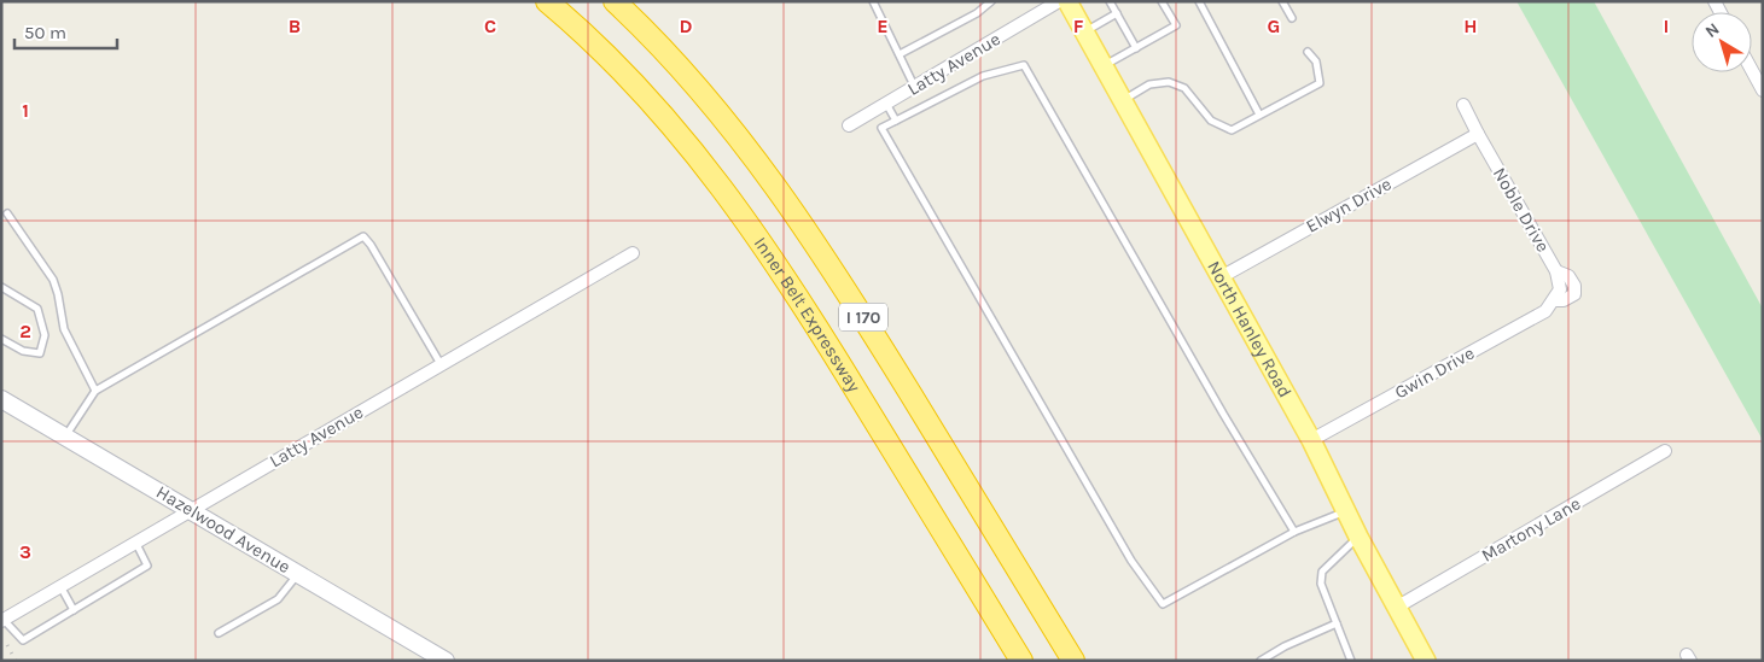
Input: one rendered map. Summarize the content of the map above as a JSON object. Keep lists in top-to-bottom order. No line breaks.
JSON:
{"streets":{"highway":["Inner Belt Expressway","I 170"],"main road":["North Hanley Road"],"street":["Latty Avenue","Elwyn Drive","Noble Drive","Gwin Drive","Hazelwood Avenue","Martony Lane"]},"crossings":[["Latty Avenue","Hazelwood Avenue"],["Elwyn Drive","Noble Drive"],["Elwyn Drive","North Hanley Road"],["Noble Drive","Gwin Drive"],["North Hanley Road","Gwin Drive"],["North Hanley Road","Martony Lane"]],"scale_bar":"50 m","north":"top left","grid":{"columns":["B","C","D","E","F","G","H","I"],"rows":["1","2","3"]}}
